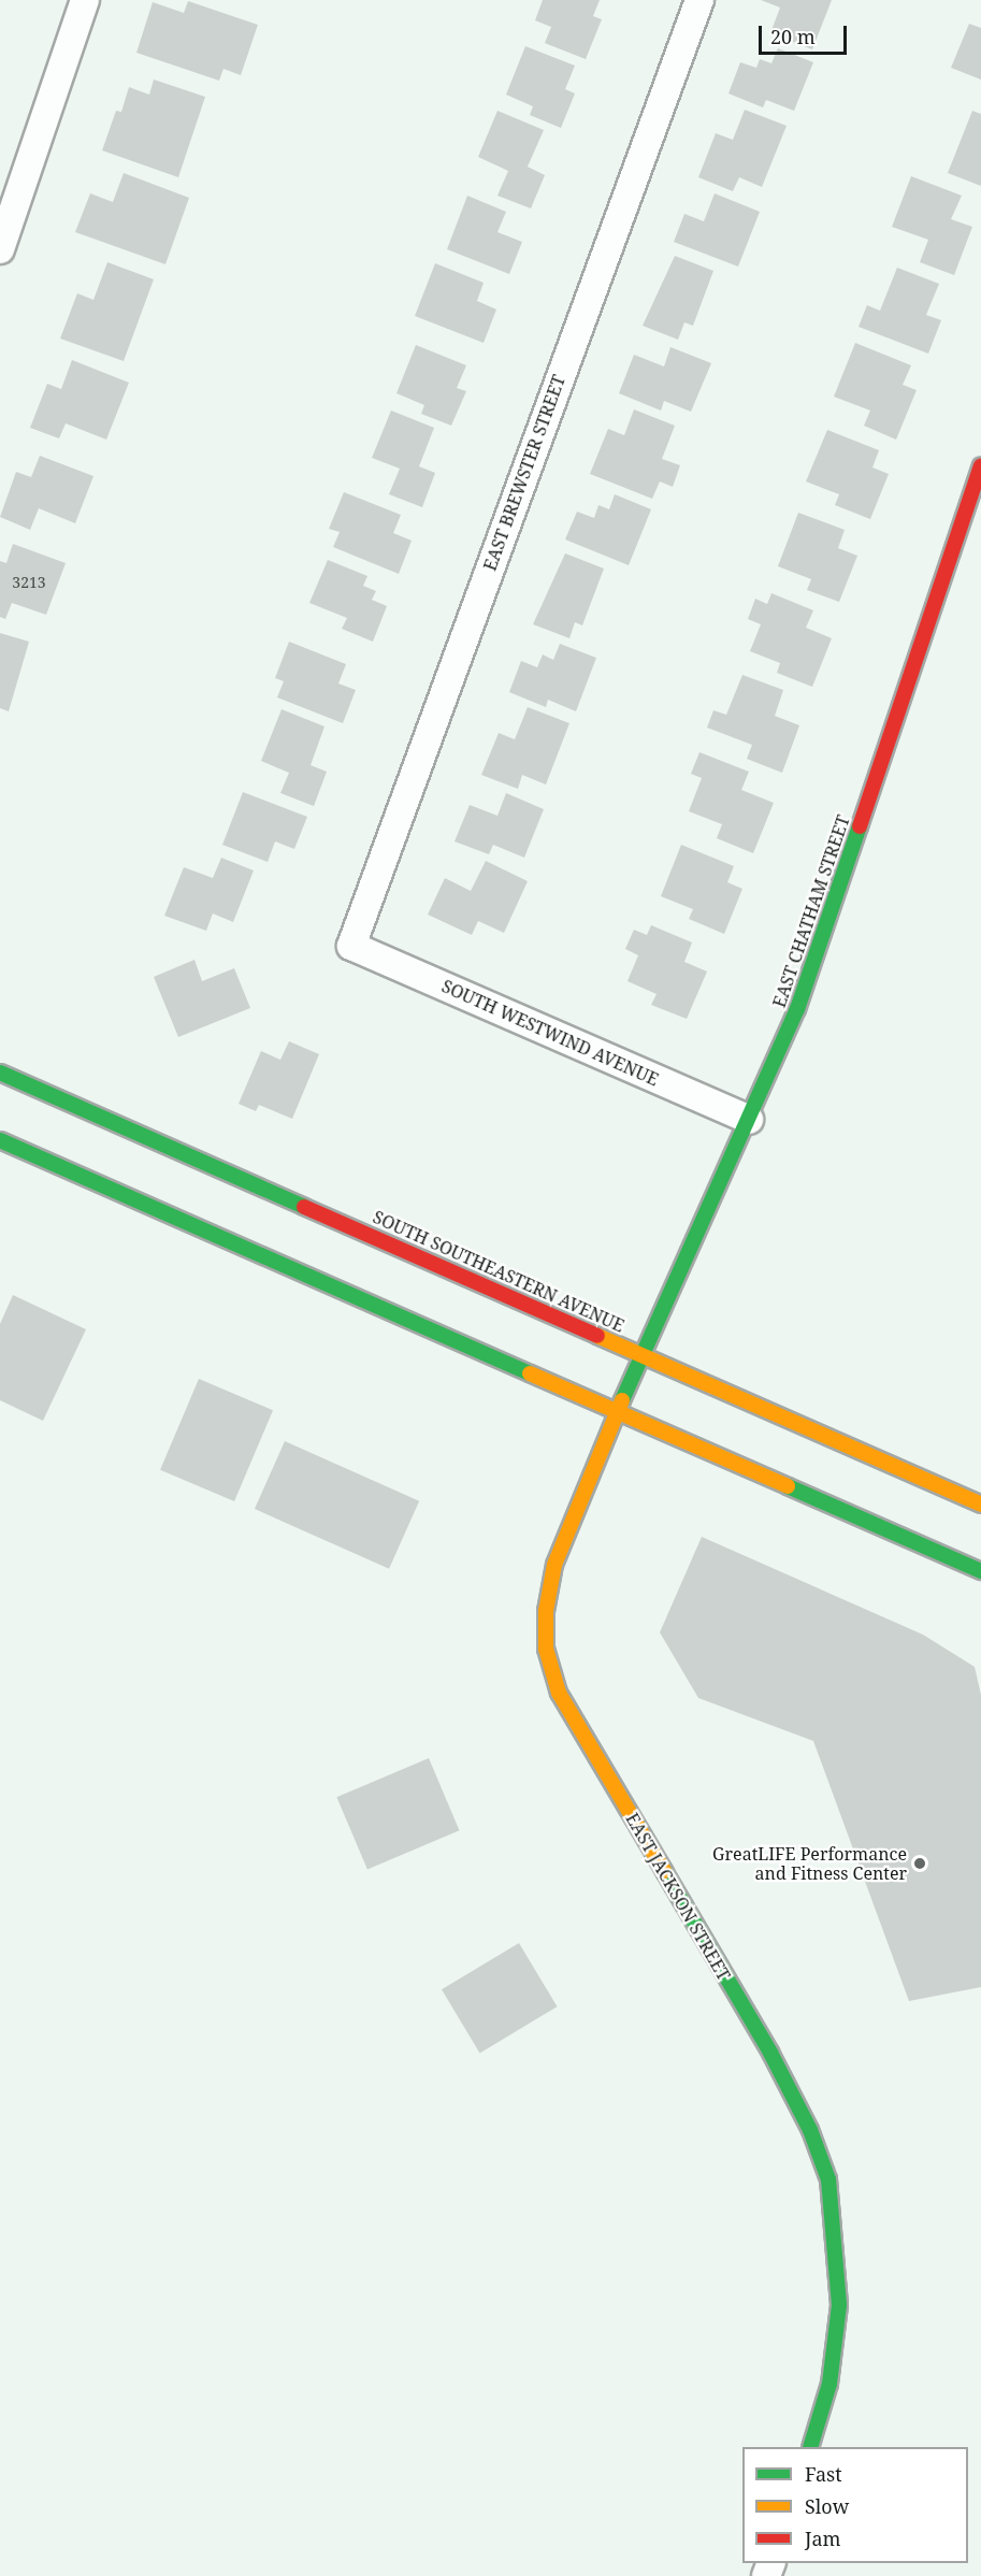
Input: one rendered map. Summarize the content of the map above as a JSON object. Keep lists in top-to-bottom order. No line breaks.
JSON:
{"streets":{"main road":["EAST CHATHAM STREET","SOUTH SOUTHEASTERN AVENUE","EAST JACKSON STREET"],"street":["EAST BREWSTER STREET","SOUTH WESTWIND AVENUE"]},"crossings":[["EAST BREWSTER STREET","SOUTH WESTWIND AVENUE"],["EAST CHATHAM STREET","SOUTH WESTWIND AVENUE"],["EAST CHATHAM STREET","SOUTH SOUTHEASTERN AVENUE"],["EAST CHATHAM STREET","EAST JACKSON STREET"],["SOUTH SOUTHEASTERN AVENUE","EAST JACKSON STREET"]],"places":["GreatLIFE Performance and Fitness Center"],"house_numbers":["3213"],"legend":["Fast","Slow","Jam"],"scale_bar":"20 m"}
